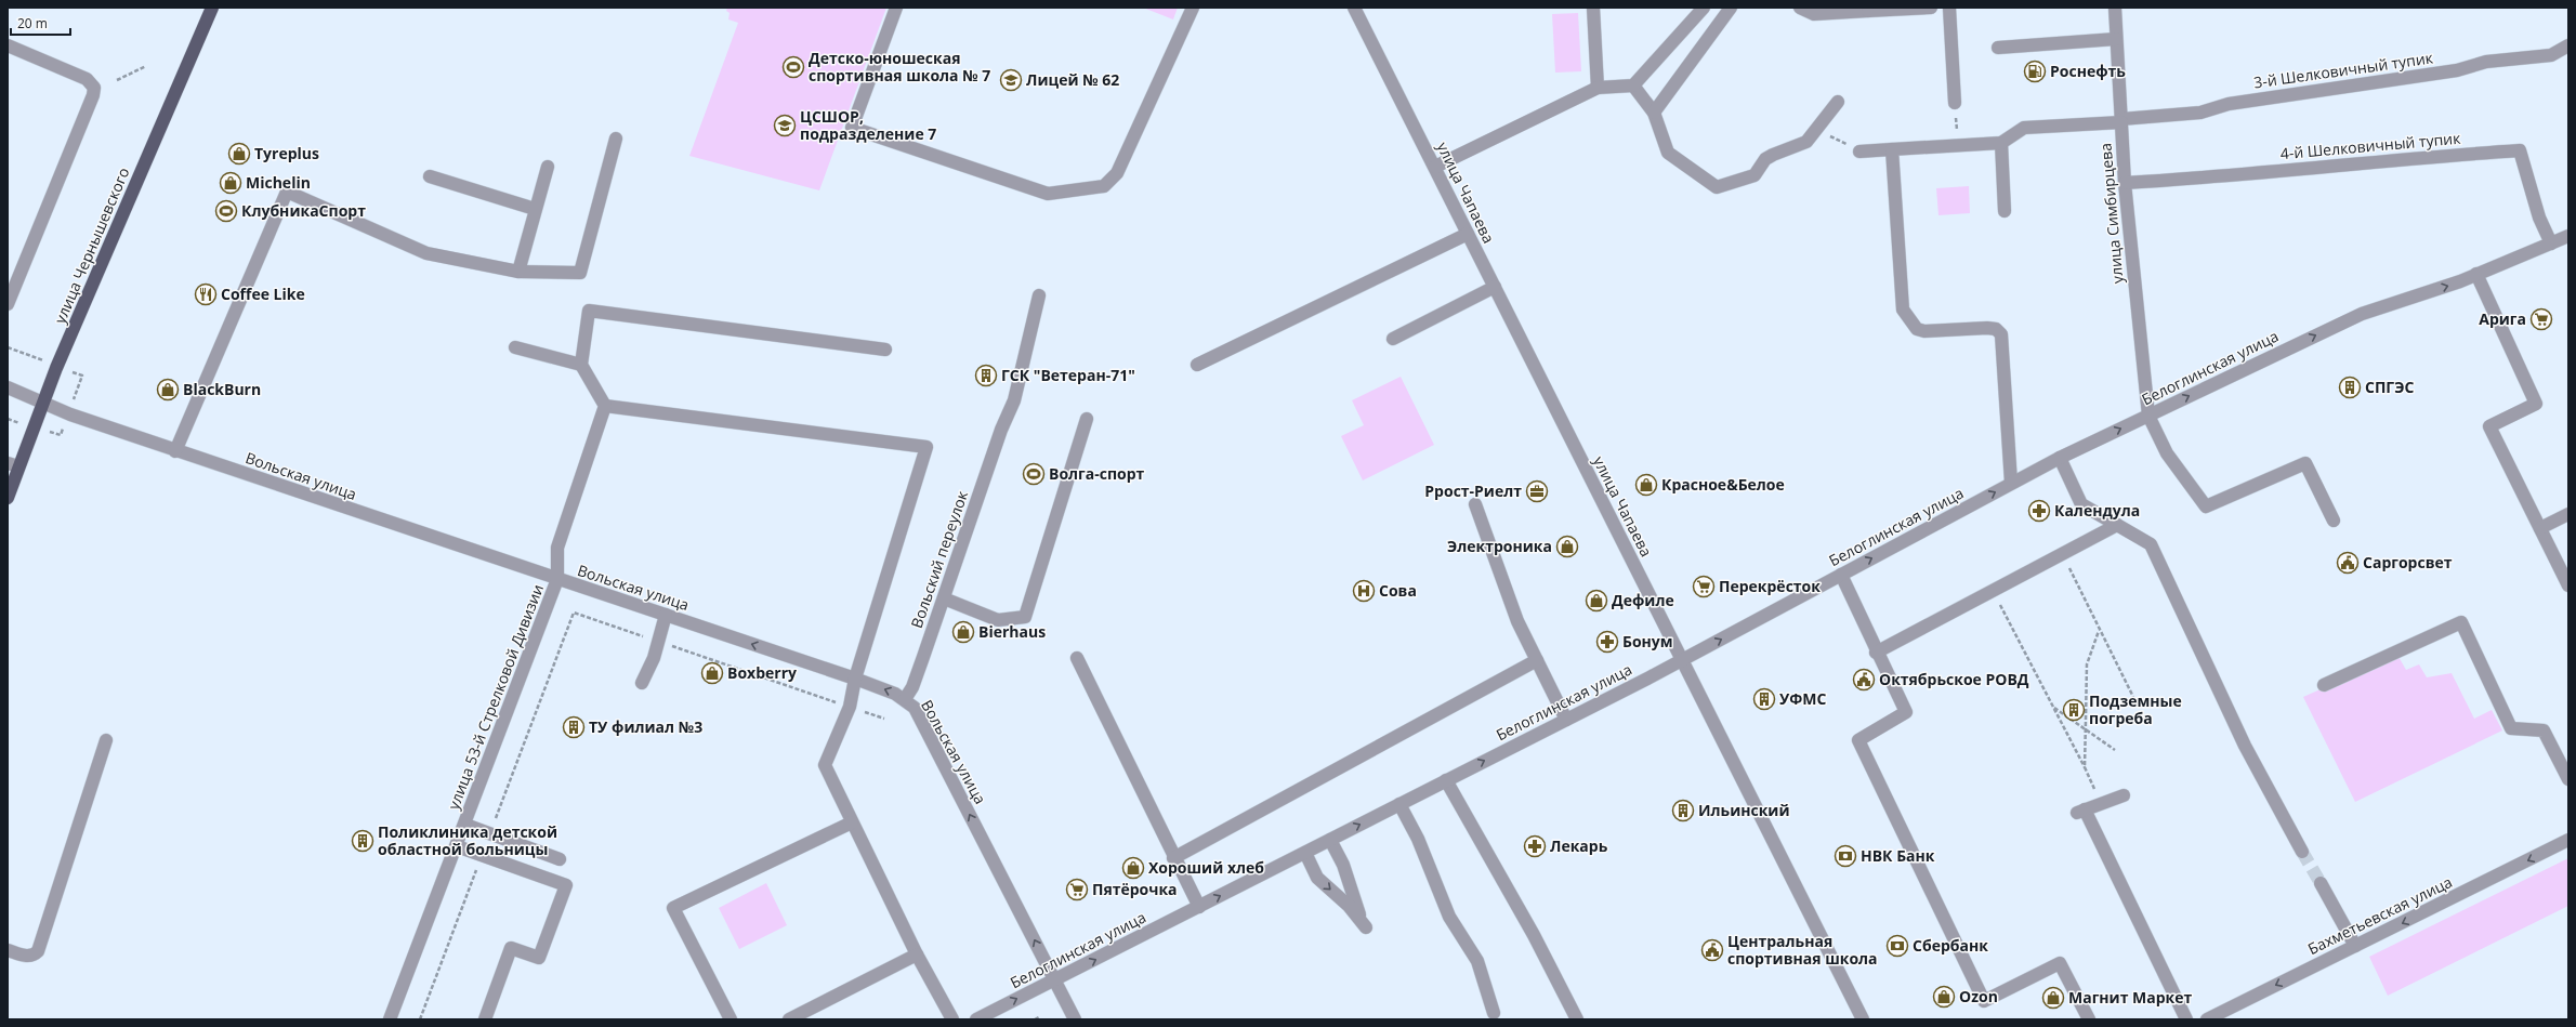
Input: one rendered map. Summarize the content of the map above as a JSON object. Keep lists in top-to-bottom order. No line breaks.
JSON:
{"streets":{"main road":["улица Чернышевского"],"street":["3-й Шелковичный тупик","4-й Шелковичный тупик","улица Чапаева","улица Симбирцева","Белоглинская улица","Вольская улица","Вольский переулок","улица 53-й Стрелковой Дивизии","Бахметьевская улица"]},"crossings":[["3-й Шелковичный тупик","улица Симбирцева"],["4-й Шелковичный тупик","улица Симбирцева"],["4-й Шелковичный тупик","Белоглинская улица"],["улица Чапаева","Белоглинская улица"],["улица Симбирцева","Белоглинская улица"],["улица Чернышевского","Вольская улица"],["Белоглинская улица","Вольская улица"],["Вольская улица","Вольский переулок"],["Вольская улица","улица 53-й Стрелковой Дивизии"]],"one_way":["Бахметьевская улица"],"places":{"sports":["Детско-юношеская спортивная школа № 7","КлубникаСпорт","Волга-спорт"],"fuel station":["Роснефть"],"school or university":["Лицей № 62","ЦСШОР, подразделение 7"],"shop":["Tyreplus","Michelin","BlackBurn","Красное&Белое","Электроника","Дефиле","Bierhaus","Boxberry","Хороший хлеб","Ozon","Магнит Маркет"],"restaurant":["Coffee Like"],"supermarket":["Арига","Перекрёсток","Пятёрочка"],"building":["ГСК \"Ветеран-71\"","СПГЭС","УФМС","Подземные погреба","ТУ филиал №3","Ильинский","Поликлиника детской областной больницы"],"office":["Ррост-Риелт"],"pharmacy":["Календула","Бонум","Лекарь"],"public building":["Саргорсвет","Октябрьское РОВД","Центральная спортивная школа"],"hospital":["Сова"],"bank":["НВК Банк","Сбербанк"]},"scale_bar":"20 m"}
